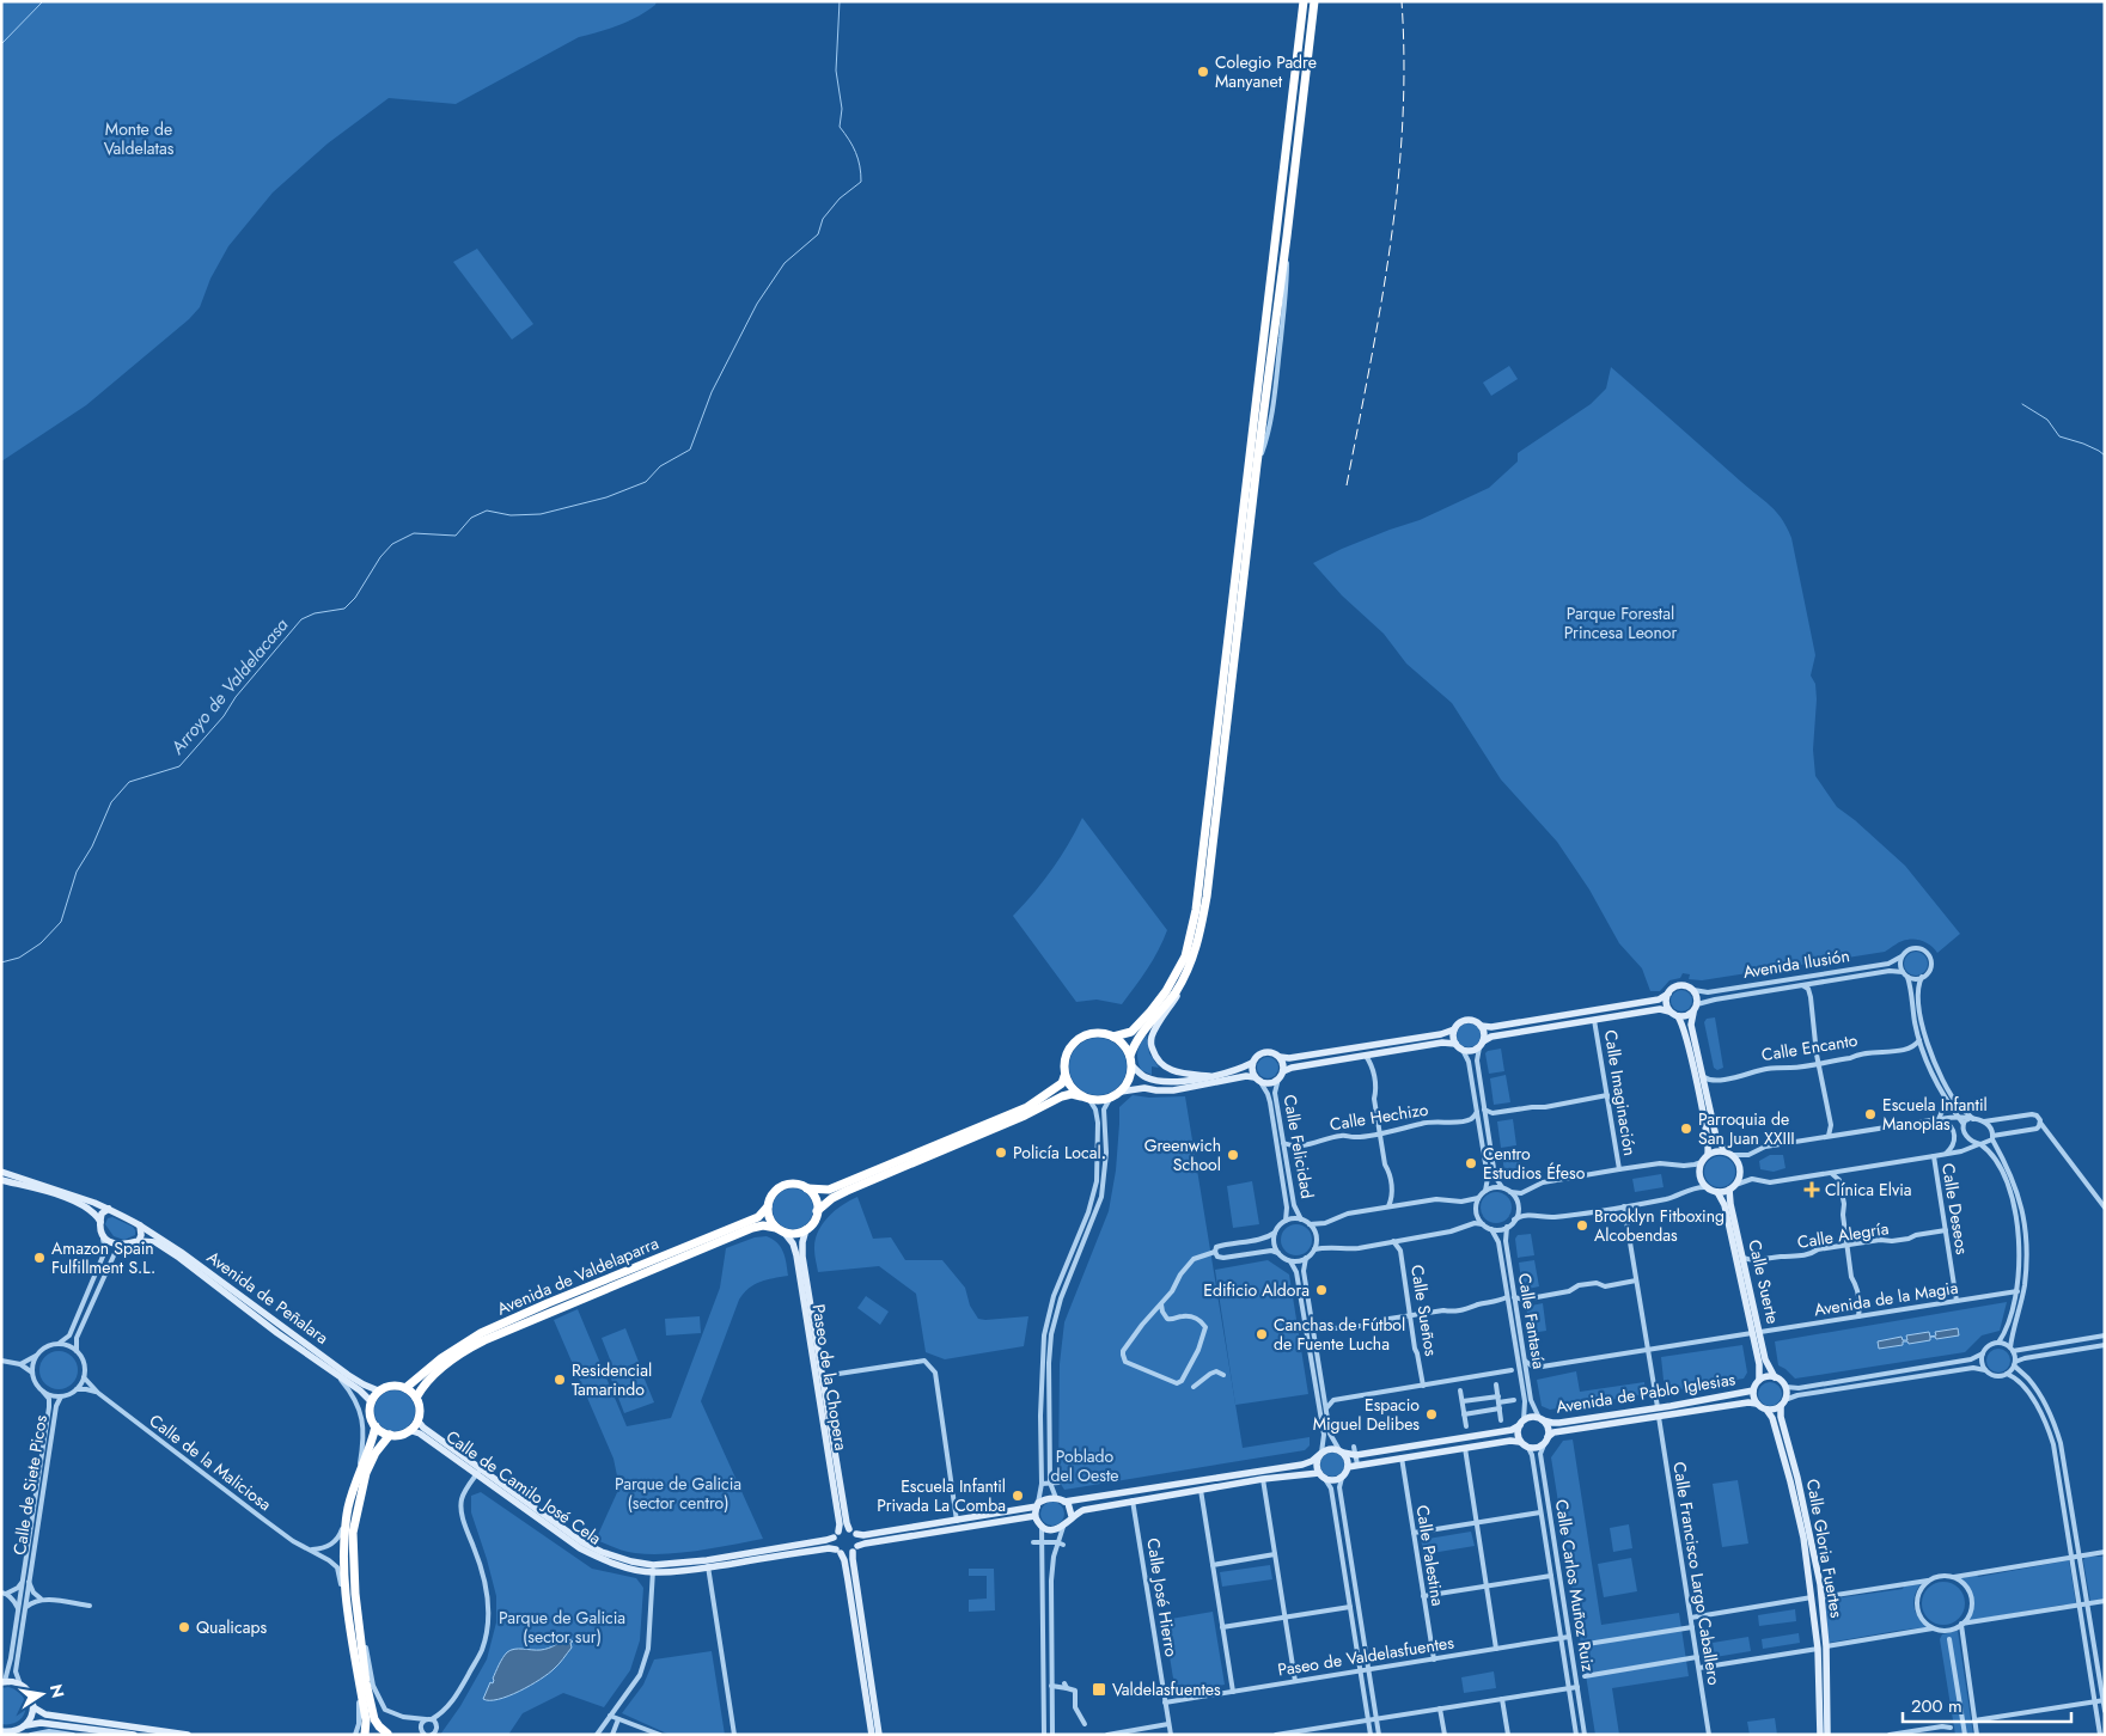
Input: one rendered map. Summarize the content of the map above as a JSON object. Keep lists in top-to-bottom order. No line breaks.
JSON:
{"streets":{"highway":["Avenida de Valdelaparra"],"main road":["Calle Suerte","Avenida de Peñalara","Paseo de la Chopera","Avenida de Pablo Iglesias","Calle de Camilo José Cela","Calle Gloria Fuertes"],"street":["Avenida Ilusión","Calle Encanto","Calle Imaginación","Calle Hechizo","Calle Felicidad","Calle Deseos","Calle Alegría","Avenida de la Magia","Calle Sueños","Calle Fantasía","Calle de la Maliciosa","Calle de Siete Picos","Calle Palestina","Calle Francisco Largo Caballero","Calle Carlos Muñoz Ruiz","Calle José Hierro","Paseo de Valdelasfuentes"]},"crossings":[["Calle Hechizo","Calle Felicidad"],["Calle Deseos","Calle Alegría"],["Calle Deseos","Avenida de la Magia"],["Calle Alegría","Calle Suerte"],["Avenida de Valdelaparra","Avenida de Peñalara"],["Avenida de Valdelaparra","Paseo de la Chopera"],["Avenida de Valdelaparra","Calle de Camilo José Cela"],["Calle Suerte","Avenida de la Magia"],["Calle Suerte","Avenida de Pablo Iglesias"],["Calle Suerte","Calle Gloria Fuertes"],["Avenida de Peñalara","Calle de Camilo José Cela"],["Calle Fantasía","Avenida de Pablo Iglesias"],["Calle Fantasía","Calle Carlos Muñoz Ruiz"],["Paseo de la Chopera","Calle de Camilo José Cela"],["Avenida de Pablo Iglesias","Calle Gloria Fuertes"],["Avenida de Pablo Iglesias","Calle Francisco Largo Caballero"],["Avenida de Pablo Iglesias","Calle Carlos Muñoz Ruiz"],["Calle de la Maliciosa","Calle de Siete Picos"],["Calle Palestina","Paseo de Valdelasfuentes"],["Calle Carlos Muñoz Ruiz","Paseo de Valdelasfuentes"],["Calle José Hierro","Paseo de Valdelasfuentes"]],"water":["Arroyo de Valdelacasa"],"parks":["Monte de Valdelatas","Parque Forestal Princesa Leonor","Poblado del Oeste","Parque de Galicia (sector centro)","Parque de Galicia (sector sur)"],"places":{"other":["Colegio Padre Manyanet","Escuela Infantil Manoplas","Parroquia de San Juan XXIII","Policía Local.","Greenwich School","Centro Estudios Éfeso","Brooklyn Fitboxing Alcobendas","Amazon Spain Fulfillment S.L.","Edificio Aldora","Canchas de Fútbol de Fuente Lucha","Residencial Tamarindo","Espacio Miguel Delibes","Escuela Infantil Privada La Comba","Qualicaps"],"health":["Clínica Elvia"],"transit":["Valdelasfuentes"]},"scale_bar":"200 m","north":"right"}
